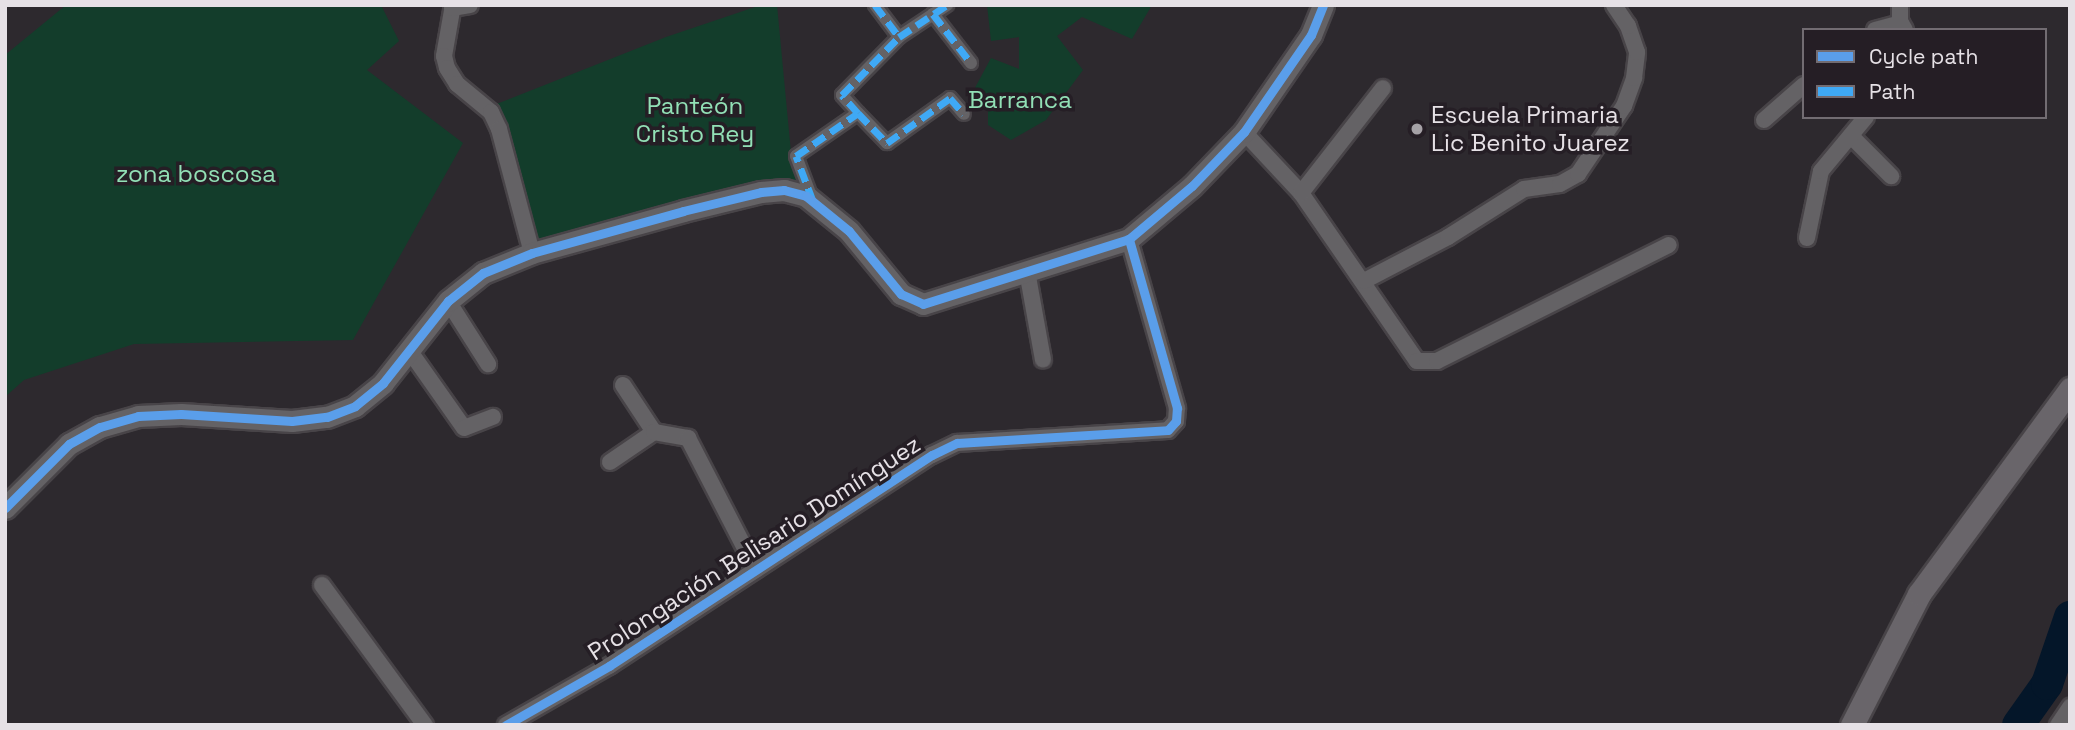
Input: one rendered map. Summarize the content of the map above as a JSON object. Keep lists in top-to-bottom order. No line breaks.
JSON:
{"streets":{"street":["Prolongación Belisario Domínguez"]},"parks":["Barranca","Panteón Cristo Rey","zona boscosa"],"places":["Escuela Primaria Lic Benito Juarez"],"legend":["Cycle path","Path"]}
